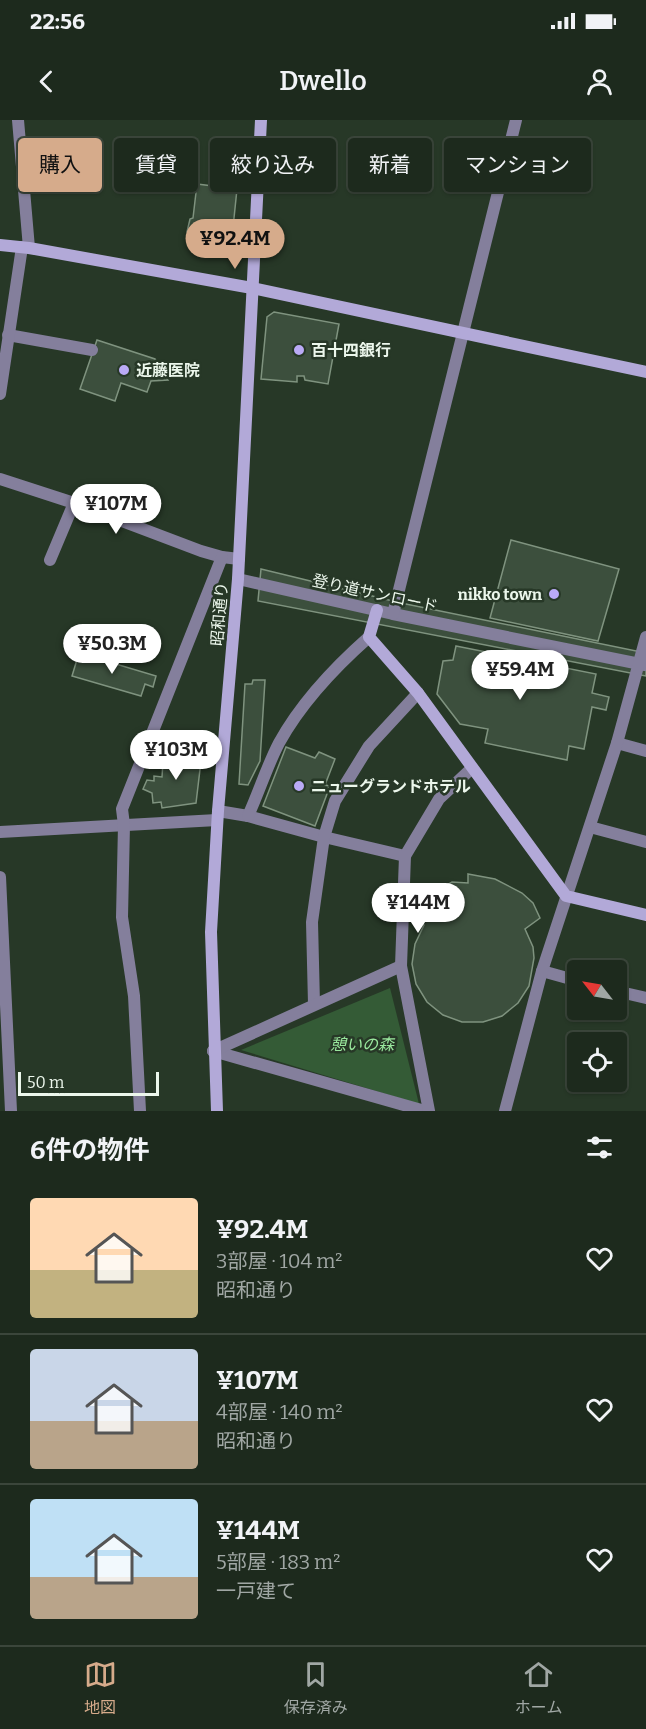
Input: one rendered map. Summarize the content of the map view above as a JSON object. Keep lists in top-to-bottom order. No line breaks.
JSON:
{"streets":{"street":["登り道サンロード","昭和通り"]},"crossings":[["登り道サンロード","昭和通り"]],"parks":["憩いの森"],"places":["百十四銀行","近藤医院","nikko town","ニューグランドホテル"],"scale_bar":"50 m","north":"top left","page":{"status":"22:56","header":"Dwello","chip":["購入","賃貸","絞り込み","新着","マンション"],"price":["¥92.4M","¥107M","¥50.3M","¥59.4M","¥103M","¥144M"],"scale":"50 m","heading":"6件の物件","list":[{"name":"¥92.4M","note":"3部屋 · 104 m² · 昭和通り"},{"name":"¥107M","note":"4部屋 · 140 m² · 昭和通り"},{"name":"¥144M","note":"5部屋 · 183 m² · 一戸建て"}],"tabs":["地図","保存済み","ホーム"]}}
